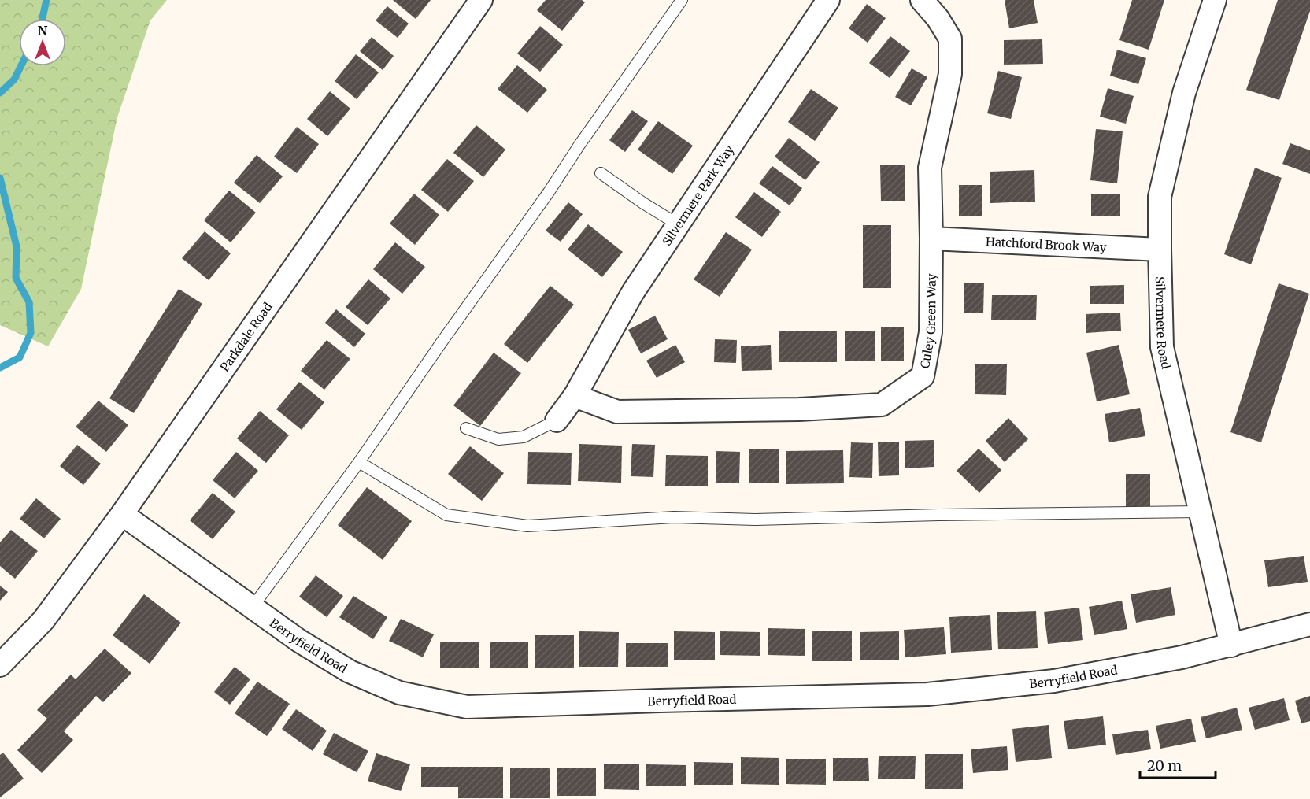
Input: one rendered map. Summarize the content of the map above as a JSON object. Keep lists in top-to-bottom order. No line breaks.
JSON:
{"streets":{"street":["Silvermere Park Way","Hatchford Brook Way","Culey Green Way","Silvermere Road","Parkdale Road","Berryfield Road"]},"crossings":[["Silvermere Park Way","Culey Green Way"],["Hatchford Brook Way","Culey Green Way"],["Hatchford Brook Way","Silvermere Road"],["Silvermere Road","Berryfield Road"],["Parkdale Road","Berryfield Road"]],"scale_bar":"20 m","north":"top"}
